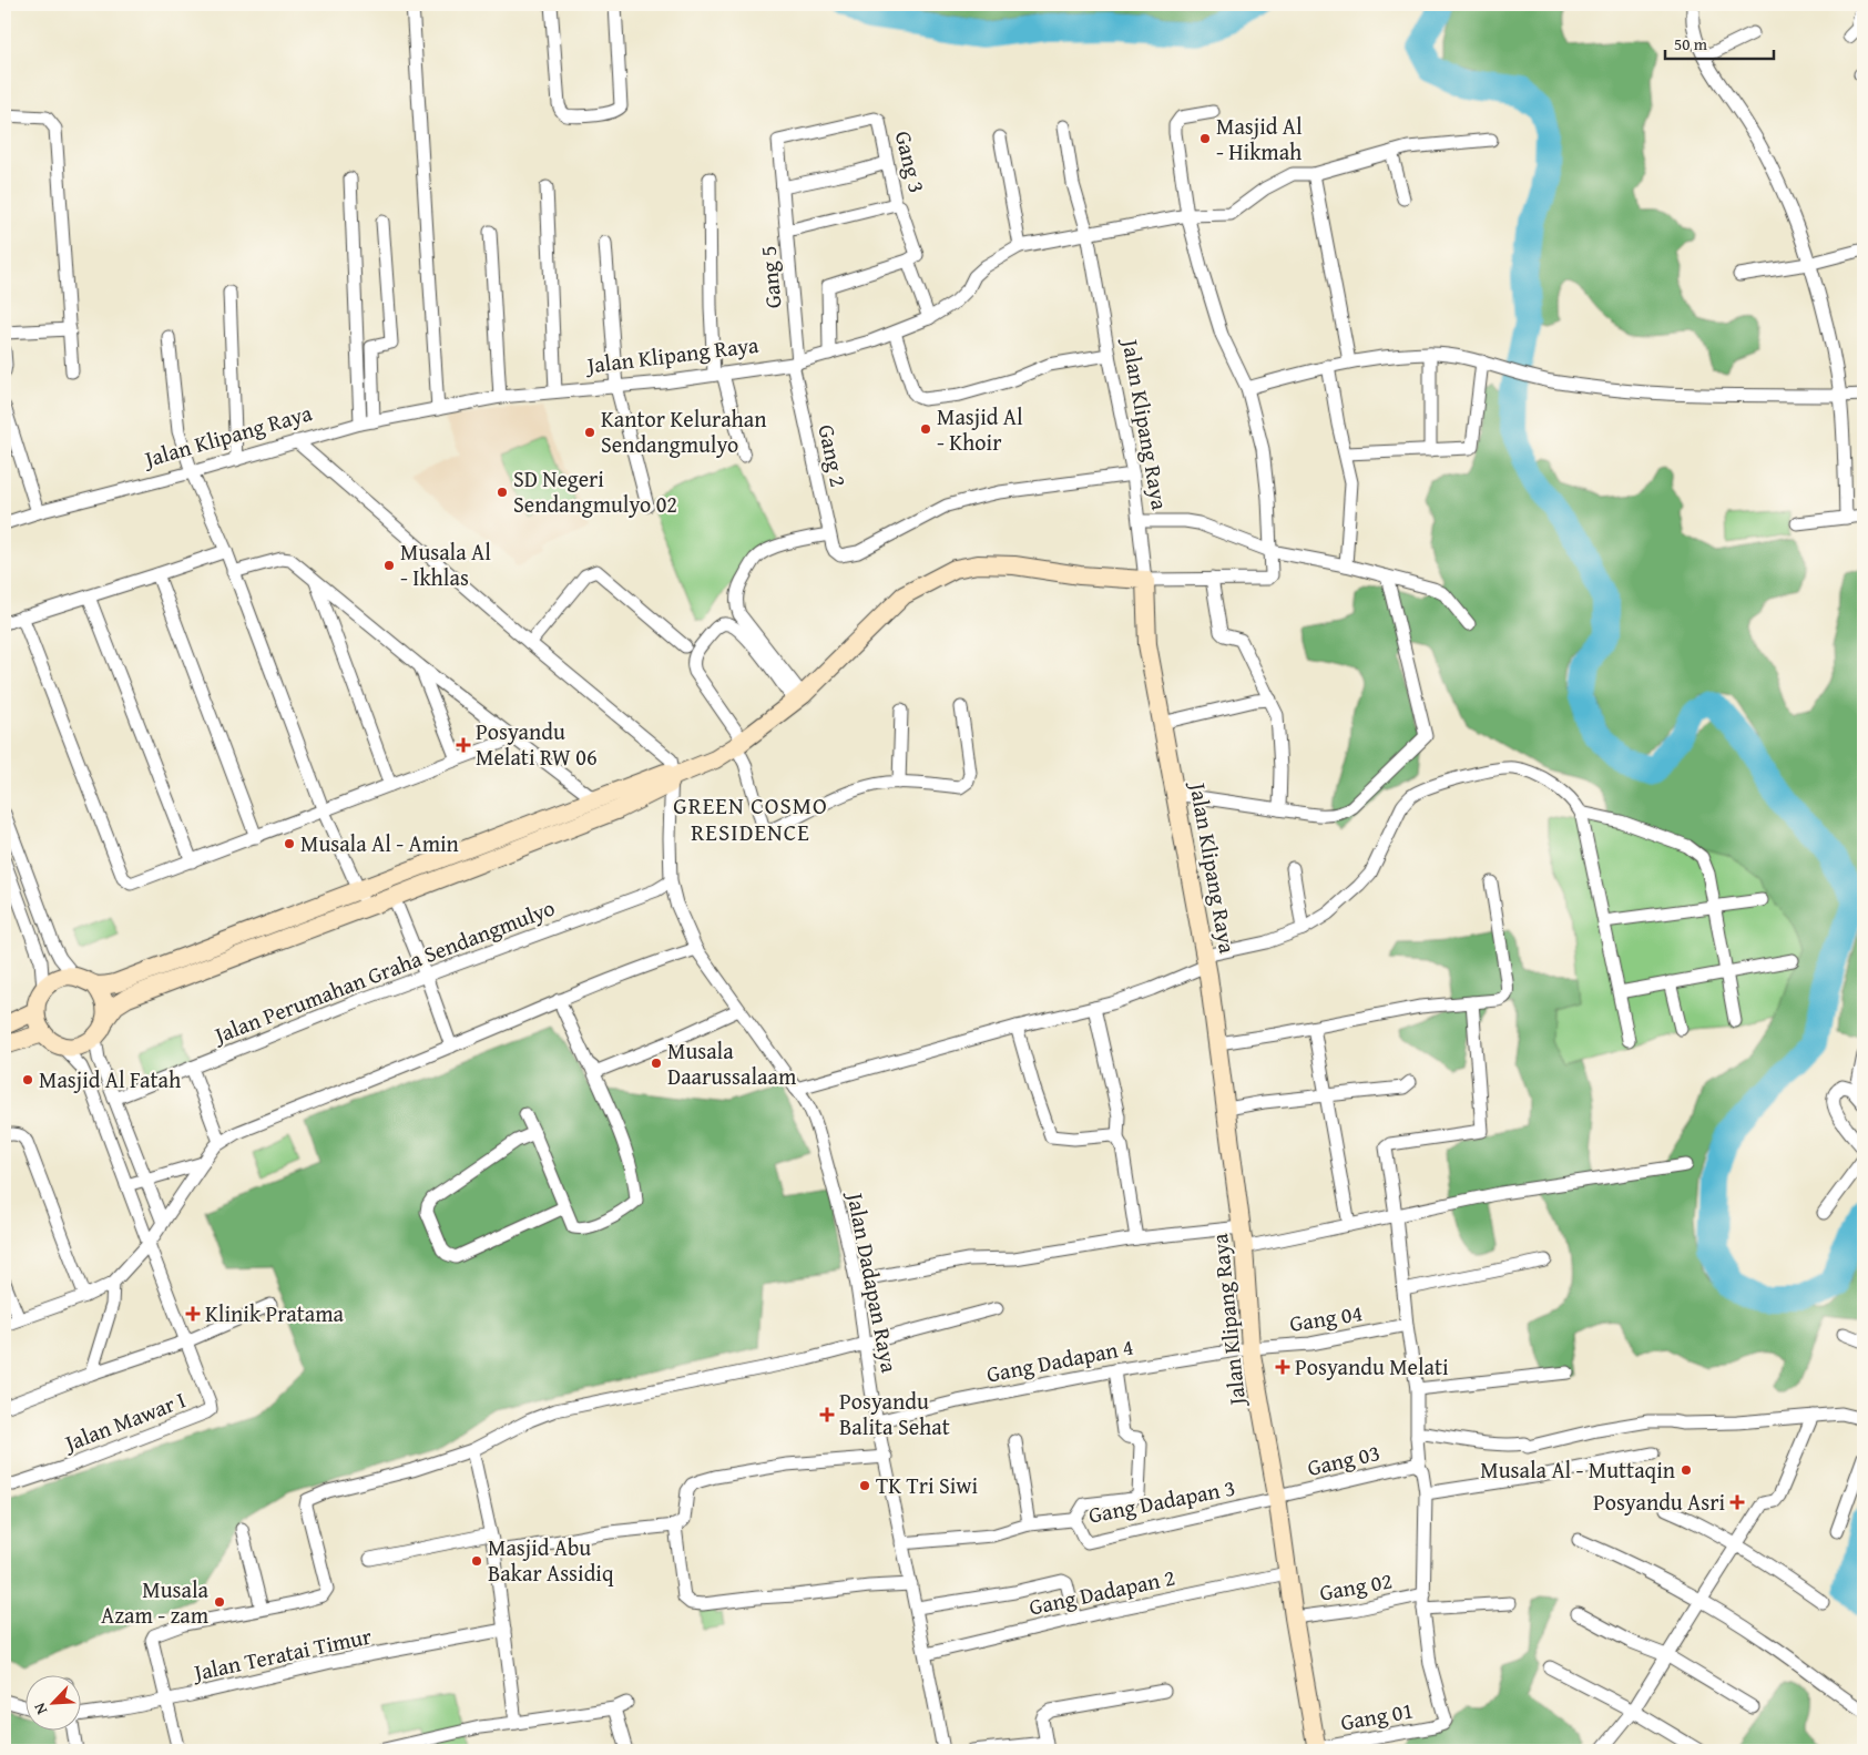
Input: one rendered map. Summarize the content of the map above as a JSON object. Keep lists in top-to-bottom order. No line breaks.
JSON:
{"streets":{"main road":["Jalan Klipang Raya"],"street":["Gang 3","Gang 5","Gang 2","Jalan Perumahan Graha Sendangmulyo","Jalan Dadapan Raya","Gang 04","Gang Dadapan 4","Jalan Mawar I","Gang 03","Gang Dadapan 3","Gang 02","Gang Dadapan 2","Jalan Teratai Timur","Gang 01"]},"crossings":[["Gang 3","Gang 5"],["Gang 5","Jalan Klipang Raya"],["Gang 5","Gang 2"],["Jalan Klipang Raya","Gang 2"],["Jalan Klipang Raya","Gang 04"],["Jalan Klipang Raya","Gang Dadapan 4"],["Jalan Klipang Raya","Gang 03"],["Jalan Klipang Raya","Gang Dadapan 3"],["Jalan Klipang Raya","Gang 02"],["Jalan Klipang Raya","Gang Dadapan 2"],["Jalan Klipang Raya","Gang 01"],["Jalan Perumahan Graha Sendangmulyo","Jalan Dadapan Raya"],["Jalan Dadapan Raya","Gang Dadapan 4"],["Jalan Dadapan Raya","Gang Dadapan 3"],["Jalan Dadapan Raya","Gang Dadapan 2"],["Gang 04","Gang Dadapan 4"],["Gang 03","Gang Dadapan 3"]],"districts":["GREEN COSMO RESIDENCE"],"places":{"other":["Masjid Al - Hikmah","Masjid Al - Khoir","Kantor Kelurahan Sendangmulyo","SD Negeri Sendangmulyo 02","Musala Al - Ikhlas","Musala Al - Amin","Musala Daarussalaam","Masjid Al Fatah","Musala Al - Muttaqin","TK Tri Siwi","Masjid Abu Bakar Assidiq","Musala Azam - zam"],"health":["Posyandu Melati RW 06","Klinik Pratama","Posyandu Melati","Posyandu Balita Sehat","Posyandu Asri"]},"scale_bar":"50 m","north":"bottom left"}
